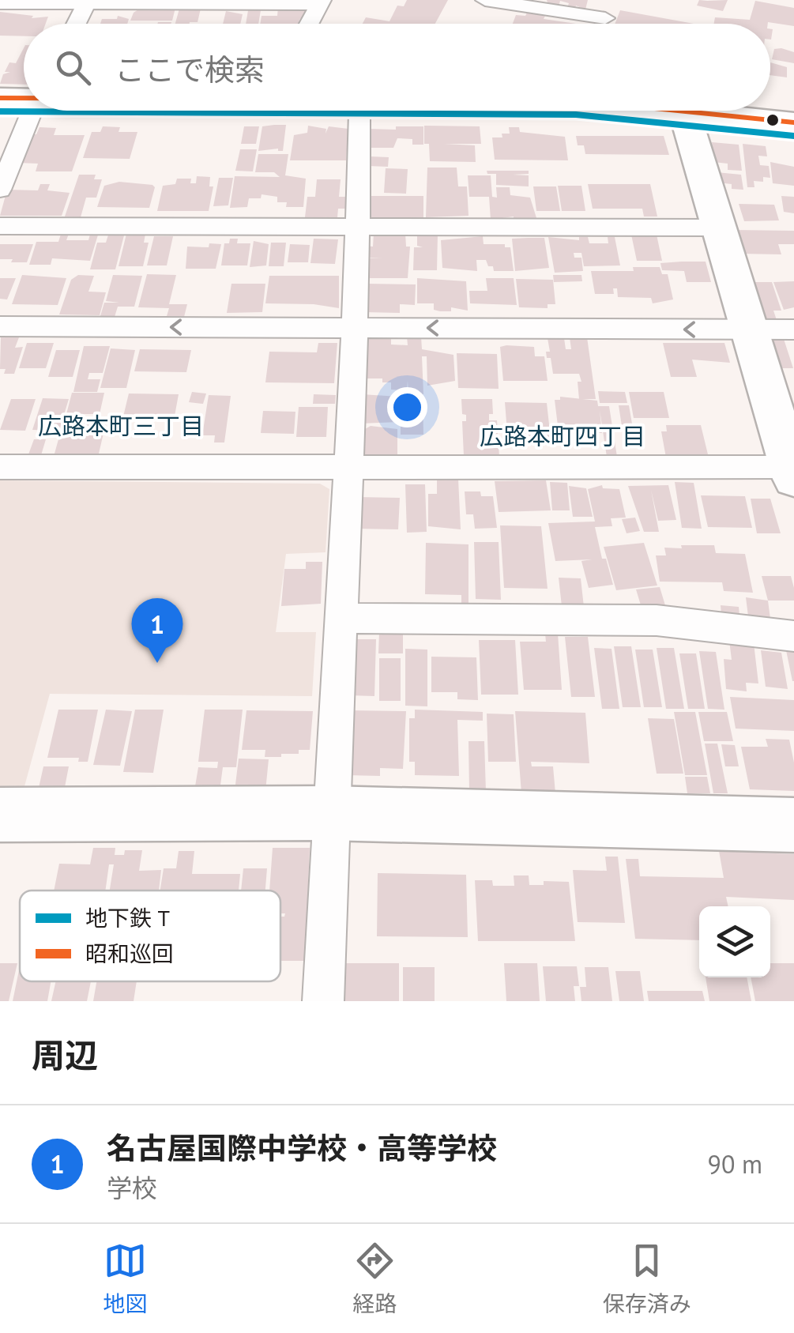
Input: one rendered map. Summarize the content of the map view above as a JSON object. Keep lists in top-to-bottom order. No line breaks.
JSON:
{"districts":["広路本町三丁目","広路本町四丁目"],"lines":["transit line 昭和巡回","metro line T"],"legend":["地下鉄 T","昭和巡回"],"page":{"search":"ここで検索","pins":"1","heading":"周辺","list":[{"mark":"1","name":"名古屋国際中学校・高等学校","note":"学校","value":"90 m"}],"nav":["地図","経路","保存済み"]}}
